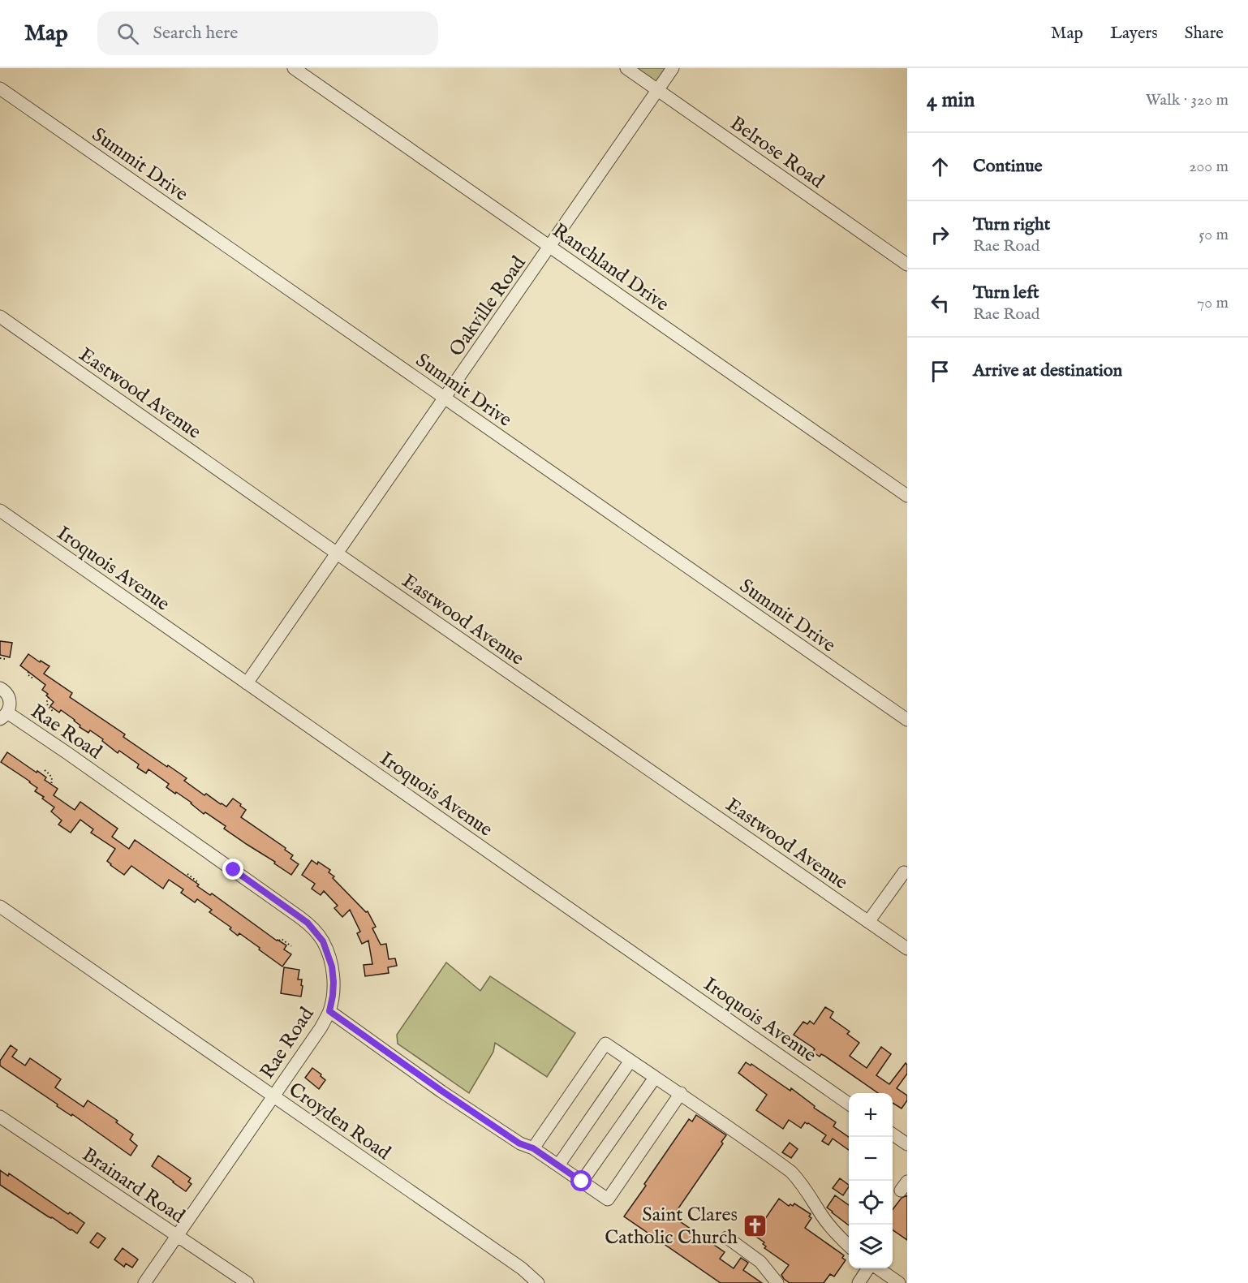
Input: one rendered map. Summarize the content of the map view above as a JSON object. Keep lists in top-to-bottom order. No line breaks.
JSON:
{"streets":{"street":["Belrose Road","Summit Drive","Ranchland Drive","Oakville Road","Eastwood Avenue","Iroquois Avenue","Rae Road","Croyden Road","Brainard Road"]},"crossings":[["Belrose Road","Oakville Road"],["Summit Drive","Oakville Road"],["Ranchland Drive","Oakville Road"],["Oakville Road","Eastwood Avenue"],["Oakville Road","Iroquois Avenue"],["Rae Road","Croyden Road"],["Rae Road","Brainard Road"]],"places":{"church":["Saint Clares Catholic Church"]},"page":{"header":"Map","search":"Search here","nav":["Map","Layers","Share"],"heading":["4 min","Walk · 320 m"],"list":[["Continue","200 m"],["Turn right","Rae Road","50 m"],["Turn left","Rae Road","70 m"],"Arrive at destination"],"map_buttons":["+","−"]}}
